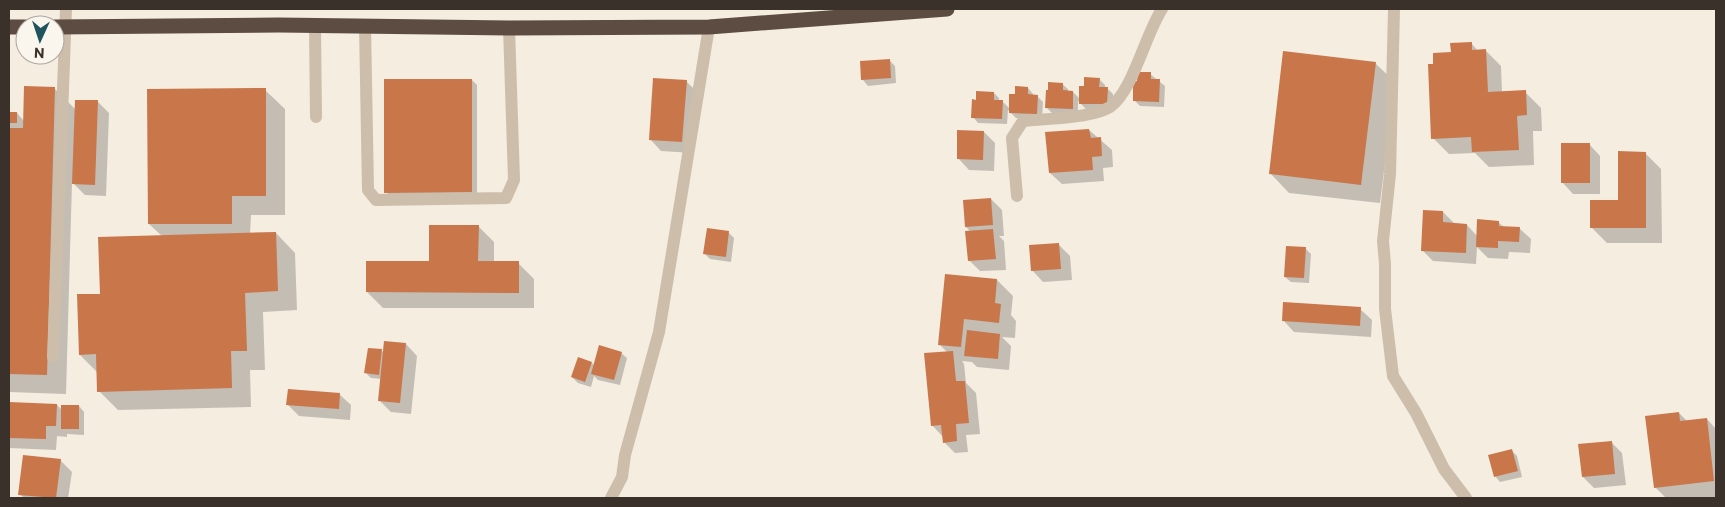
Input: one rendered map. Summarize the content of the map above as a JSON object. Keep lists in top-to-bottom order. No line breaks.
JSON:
{"north":"bottom"}
